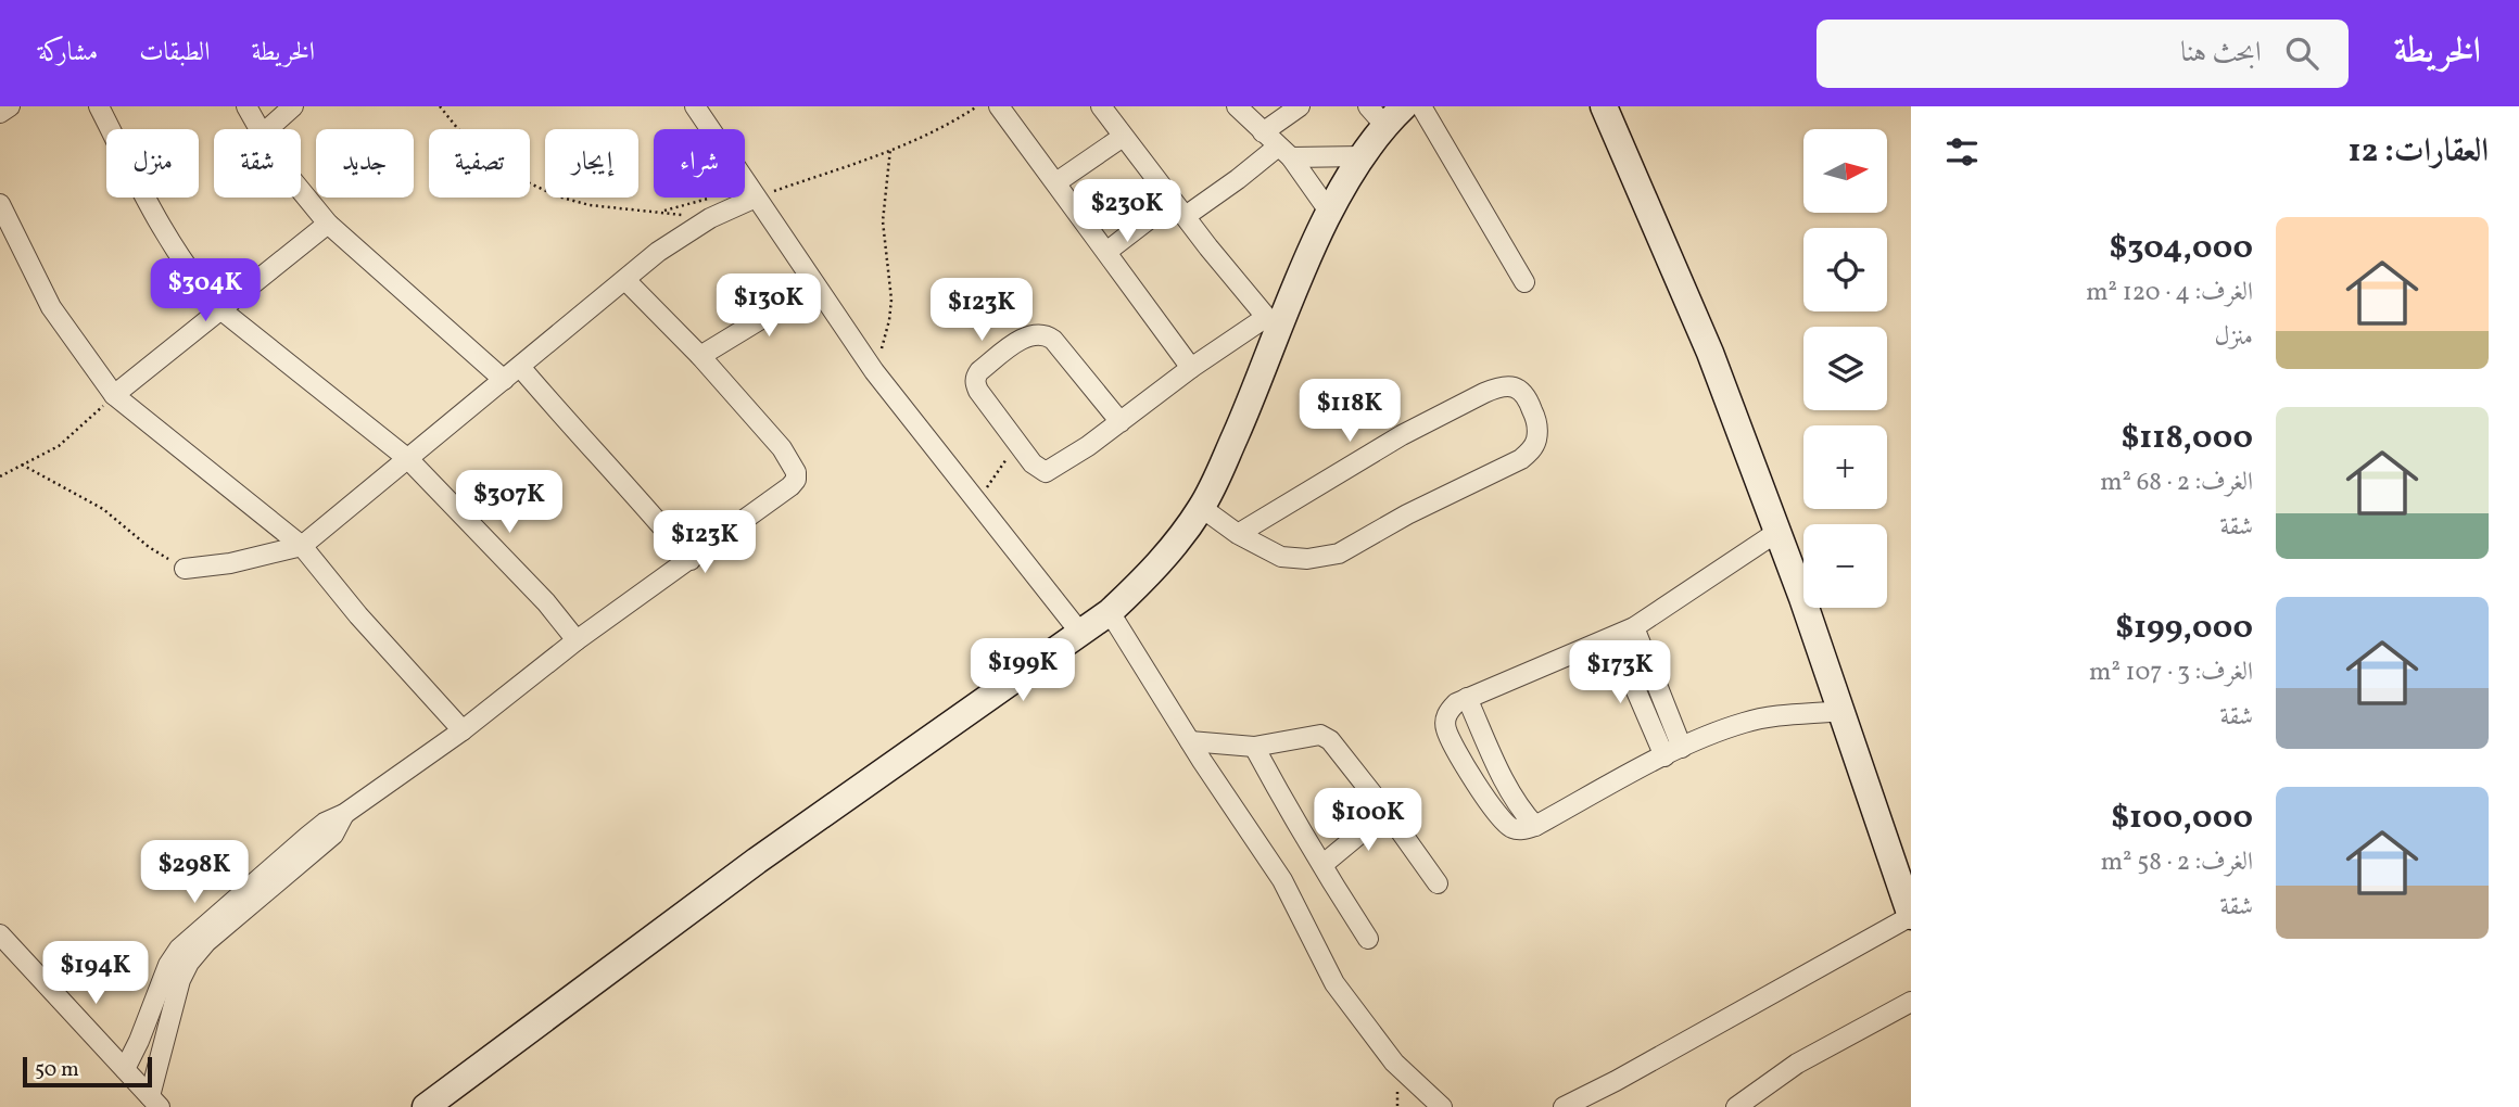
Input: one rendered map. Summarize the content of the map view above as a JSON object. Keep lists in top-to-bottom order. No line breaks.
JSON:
{"scale_bar":"50 m","north":"right","page":{"header":"الخريطة","search":"ابحث هنا","nav":["الخريطة","الطبقات","مشاركة"],"heading":"العقارات: 12","map_buttons":["+","−"],"chip":["شراء","إيجار","تصفية","جديد","شقة","منزل"],"price":["$230K","$304K","$130K","$123K","$118K","$307K","$123K","$199K","$173K","$100K","$298K","$194K"],"list":[{"name":"$304,000","note":"الغرف: 4 · 120 m² · منزل"},{"name":"$118,000","note":"الغرف: 2 · 68 m² · شقة"},{"name":"$199,000","note":"الغرف: 3 · 107 m² · شقة"},{"name":"$100,000","note":"الغرف: 2 · 58 m² · شقة"}],"scale":"50 m"}}
